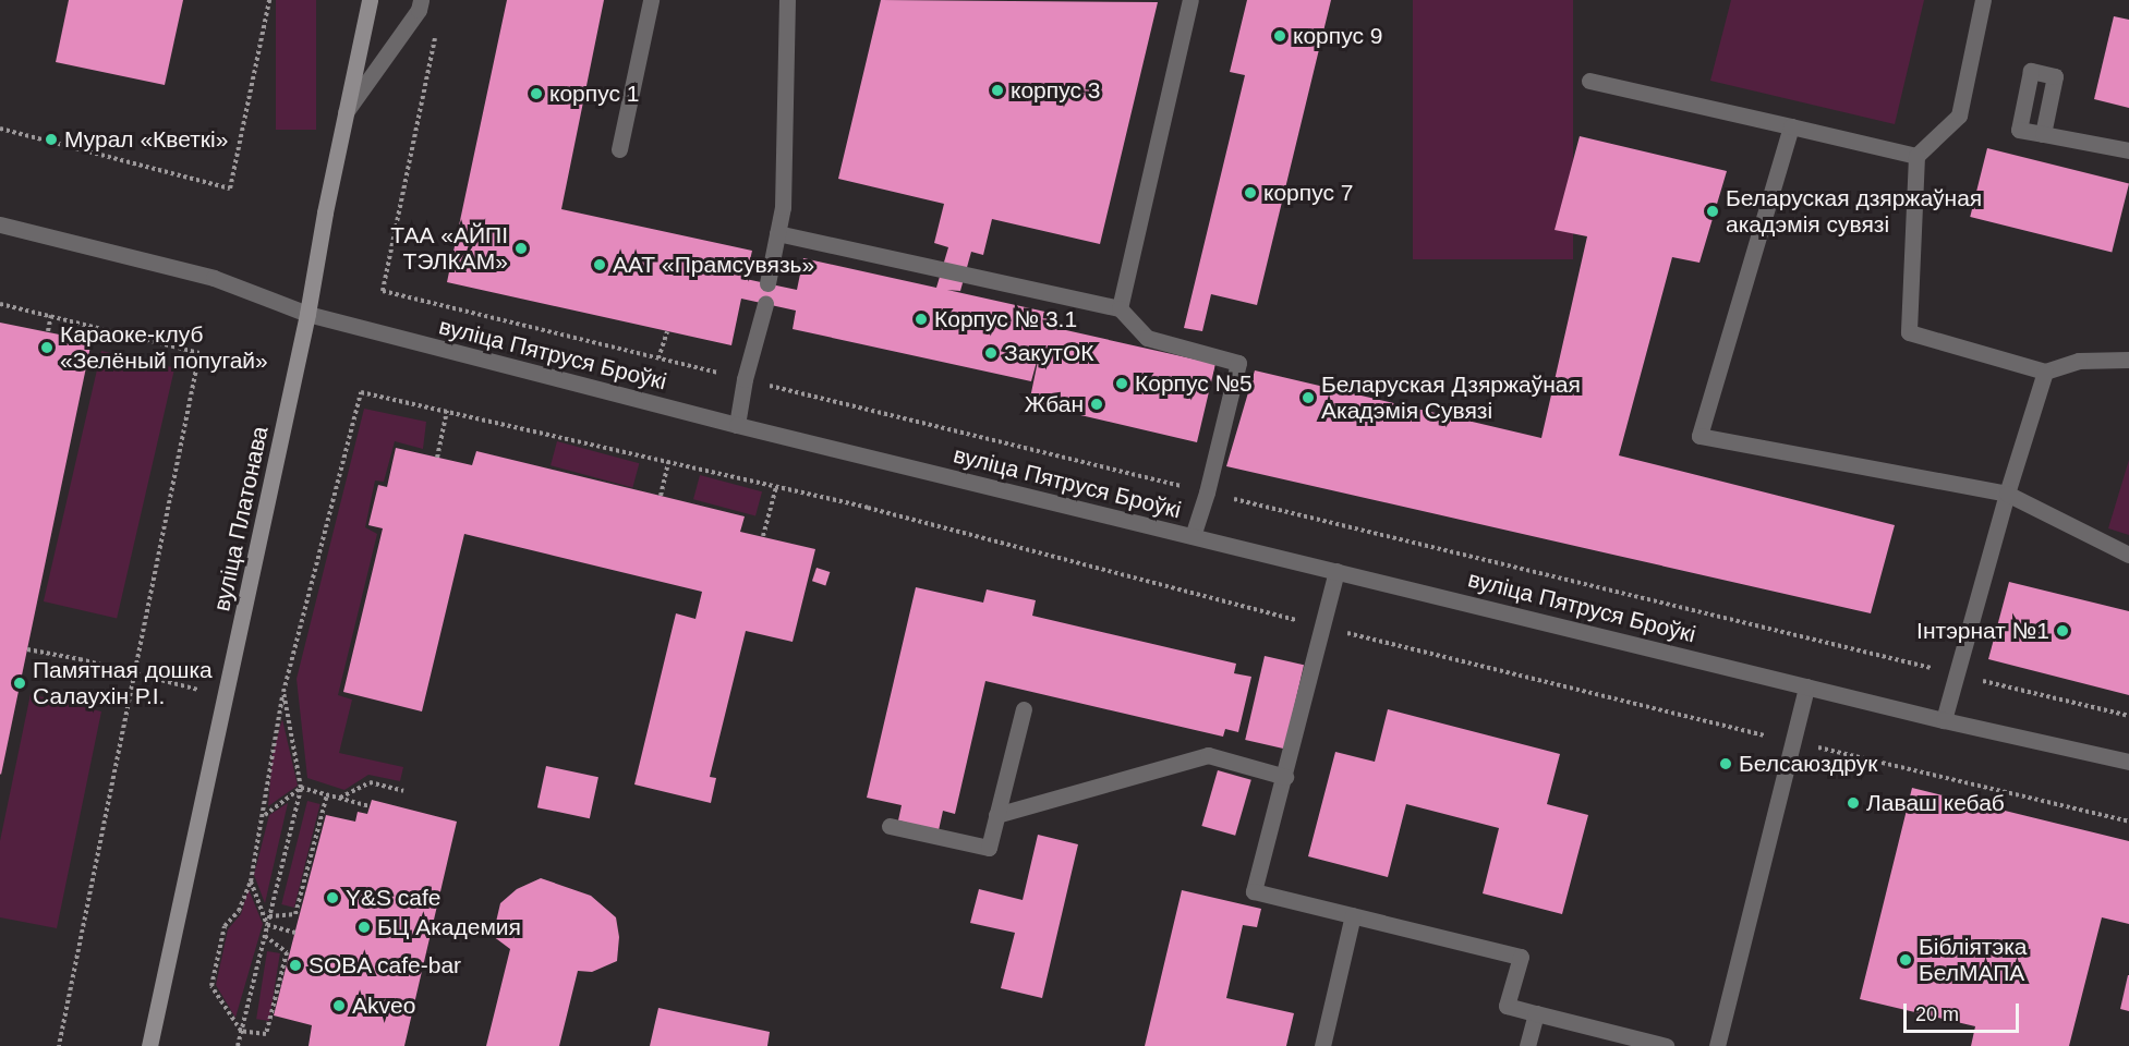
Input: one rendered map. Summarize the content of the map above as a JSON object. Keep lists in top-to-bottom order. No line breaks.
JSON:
{"streets":{"main road":["вуліца Платонава"],"street":["вуліца Пятруся Броўкі"]},"crossings":[["вуліца Пятруся Броўкі","вуліца Платонава"]],"places":["корпус 9","корпус 3","корпус 1","Мурал «Кветкі»","корпус 7","Беларуская дзяржаўная акадэмія сувязі","ТАА «АЙПI ТЭЛКАМ»","ААТ «Прамсувязь»","Корпус № 3.1","Караоке-клуб «Зелёный попугай»","ЗакутОК","Корпус №5","Беларуская Дзяржаўная Акадэмія Сувязі","Жбан","Інтэрнат №1","Памятная дошка Салаухін Р.І.","Белсаюздрук","Лаваш кебаб","Y&S cafe","БЦ Академия","Бібліятэка БелМАПА","SOBA cafe-bar","Akveo"],"scale_bar":"20 m"}
